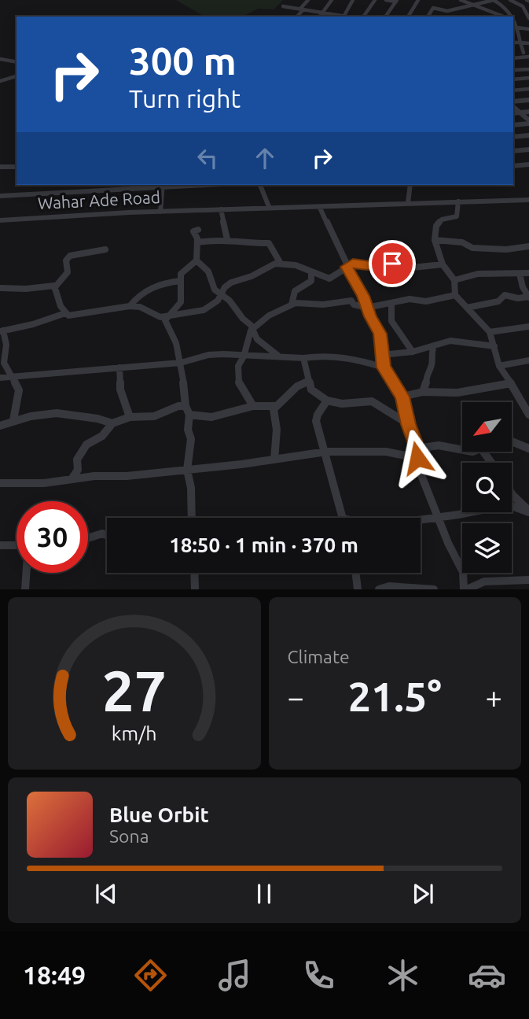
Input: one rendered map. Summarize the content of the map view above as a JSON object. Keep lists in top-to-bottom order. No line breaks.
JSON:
{"streets":{"street":["Wahar Ade Road"]},"north":"bottom left","page":{"turn":["300 m","Turn right"],"limit":"30","trip":"18:50 · 1 min · 370 m","tile":"Climate","heat":["−","21.5°","+"],"song":["Blue Orbit","Sona"],"tabs":"18:49","gauge":["27","km/h"]}}
